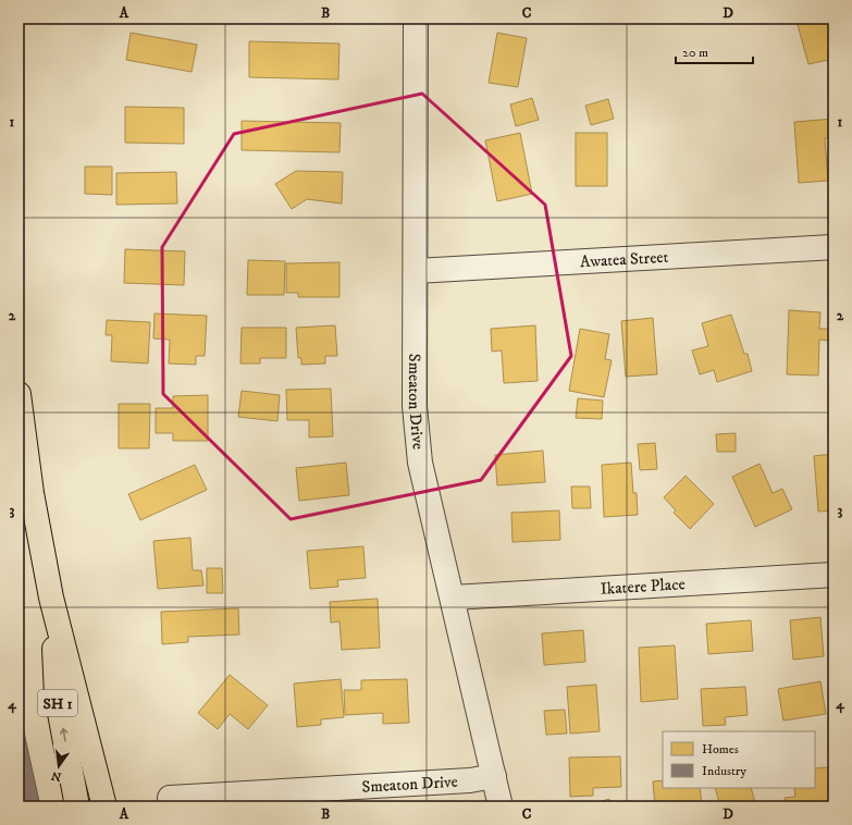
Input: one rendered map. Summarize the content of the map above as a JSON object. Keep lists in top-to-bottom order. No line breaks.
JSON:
{"streets":{"highway":["SH 1"],"street":["Awatea Street","Smeaton Drive","Ikatere Place"]},"crossings":[["Awatea Street","Smeaton Drive"],["Smeaton Drive","Ikatere Place"]],"legend":["Homes","Industry"],"scale_bar":"20 m","north":"bottom","grid":{"columns":["A","B","C","D"],"rows":["1","2","3","4"]}}
